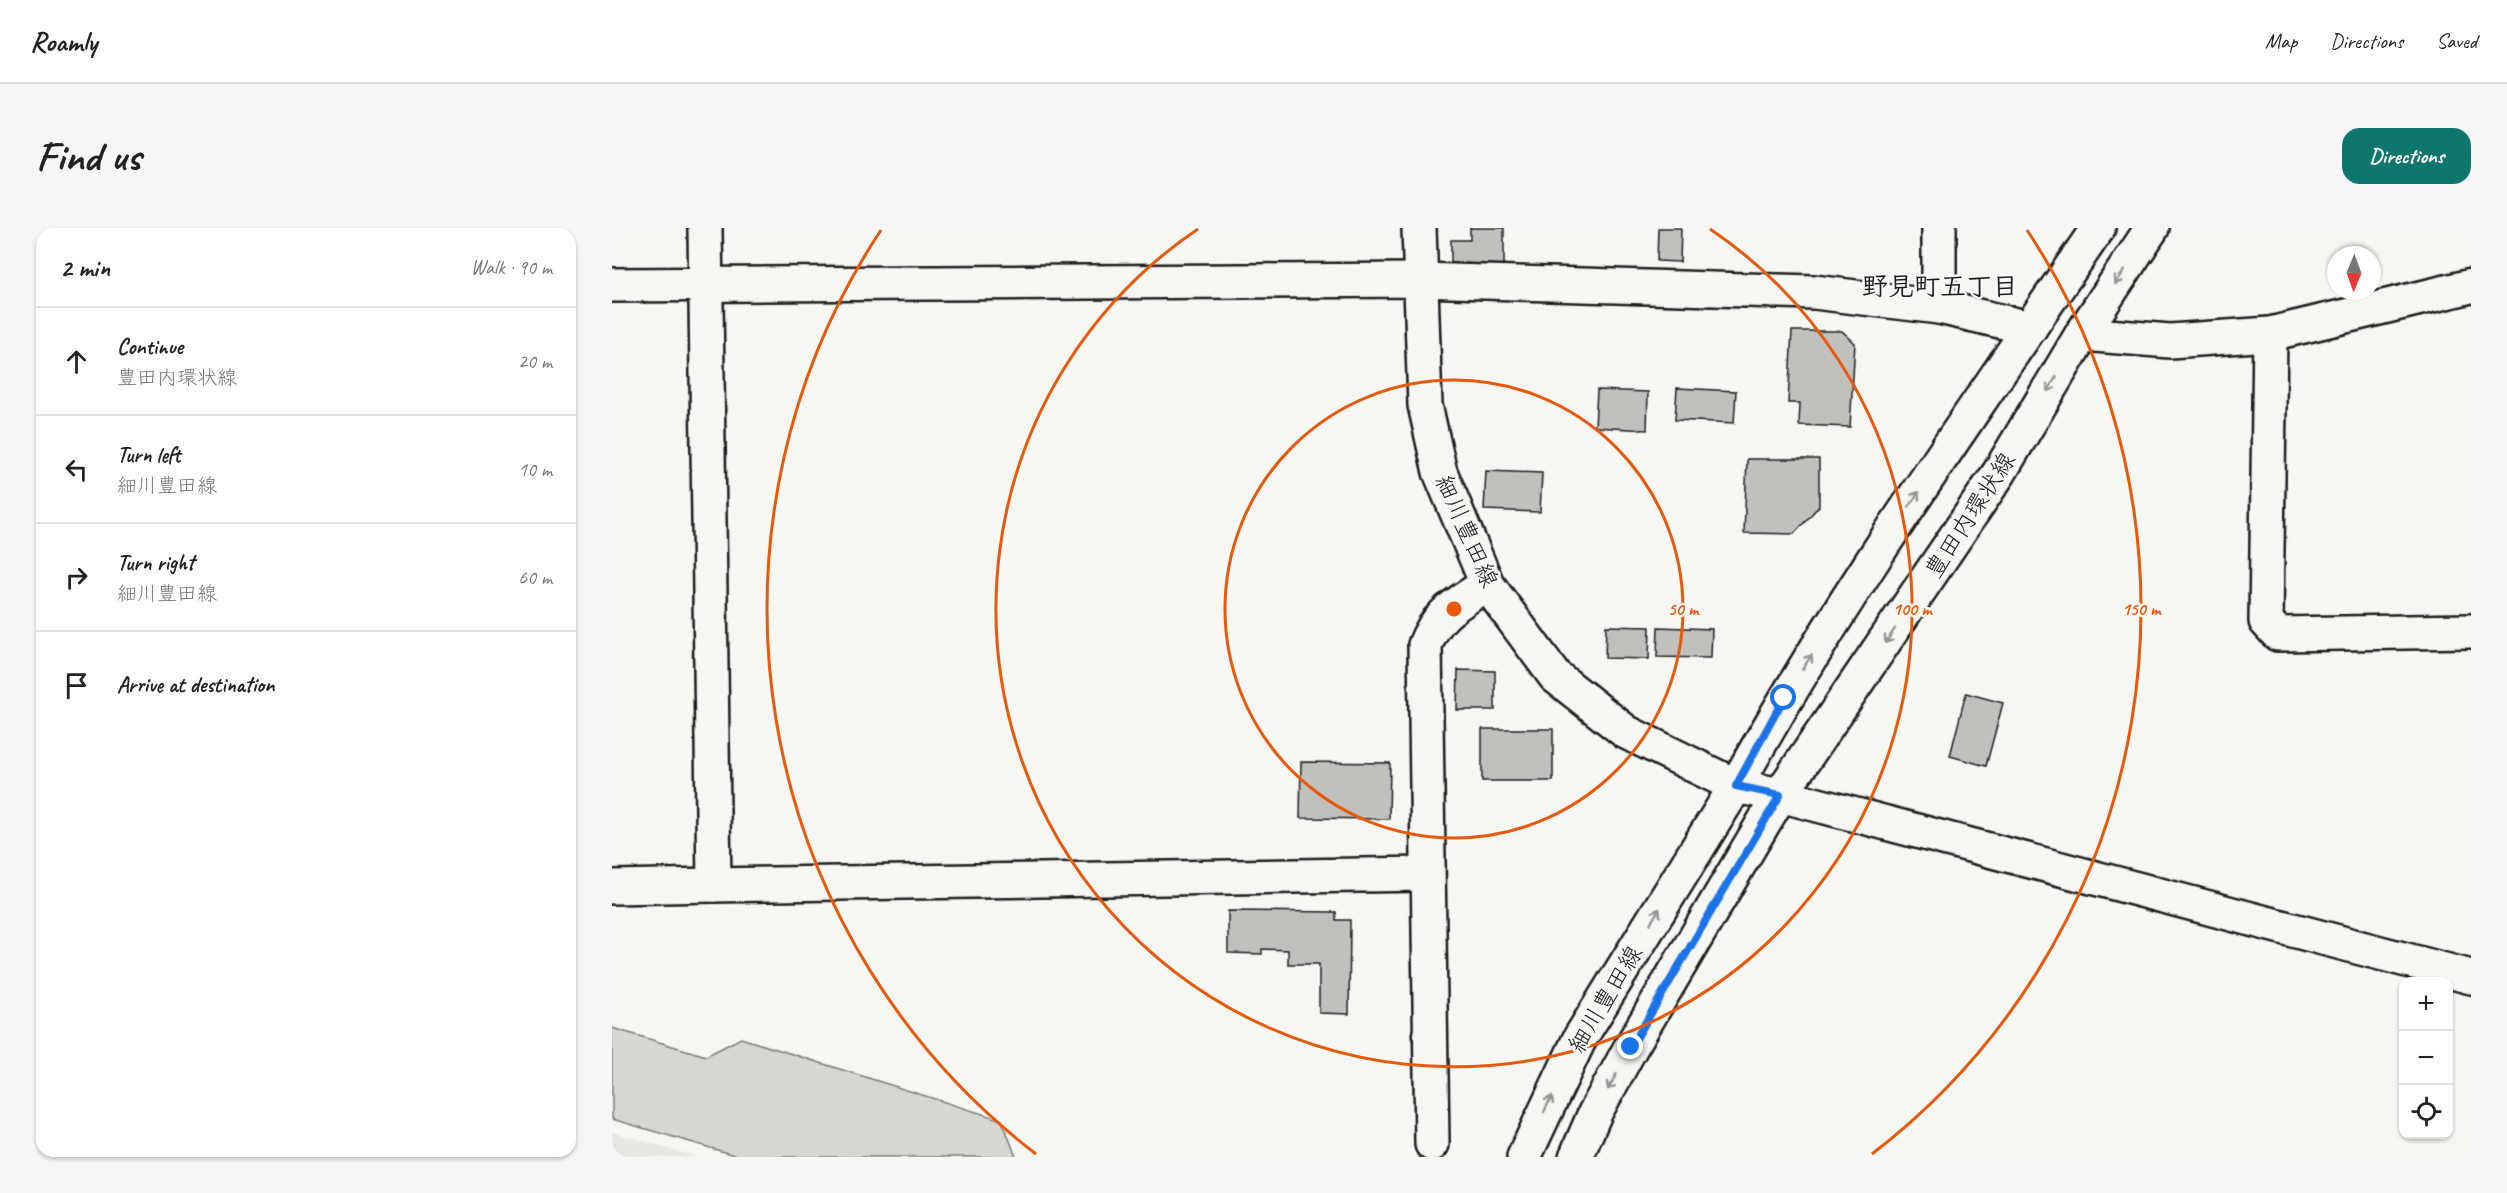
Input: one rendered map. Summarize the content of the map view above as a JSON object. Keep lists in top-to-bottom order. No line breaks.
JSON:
{"streets":{"street":["豊田内環状線","細川豊田線"]},"crossings":[["豊田内環状線","細川豊田線"]],"districts":["野見町五丁目"],"north":"bottom","page":{"header":"Roamly","nav":["Map","Directions","Saved"],"buttons":"Directions","title":"Find us","heading":["2 min","Walk · 90 m"],"list":[["Continue","豊田内環状線","20 m"],["Turn left","細川豊田線","10 m"],["Turn right","細川豊田線","60 m"],"Arrive at destination"],"map_buttons":["+","−"]},"rings":["50 m","100 m","150 m"]}
